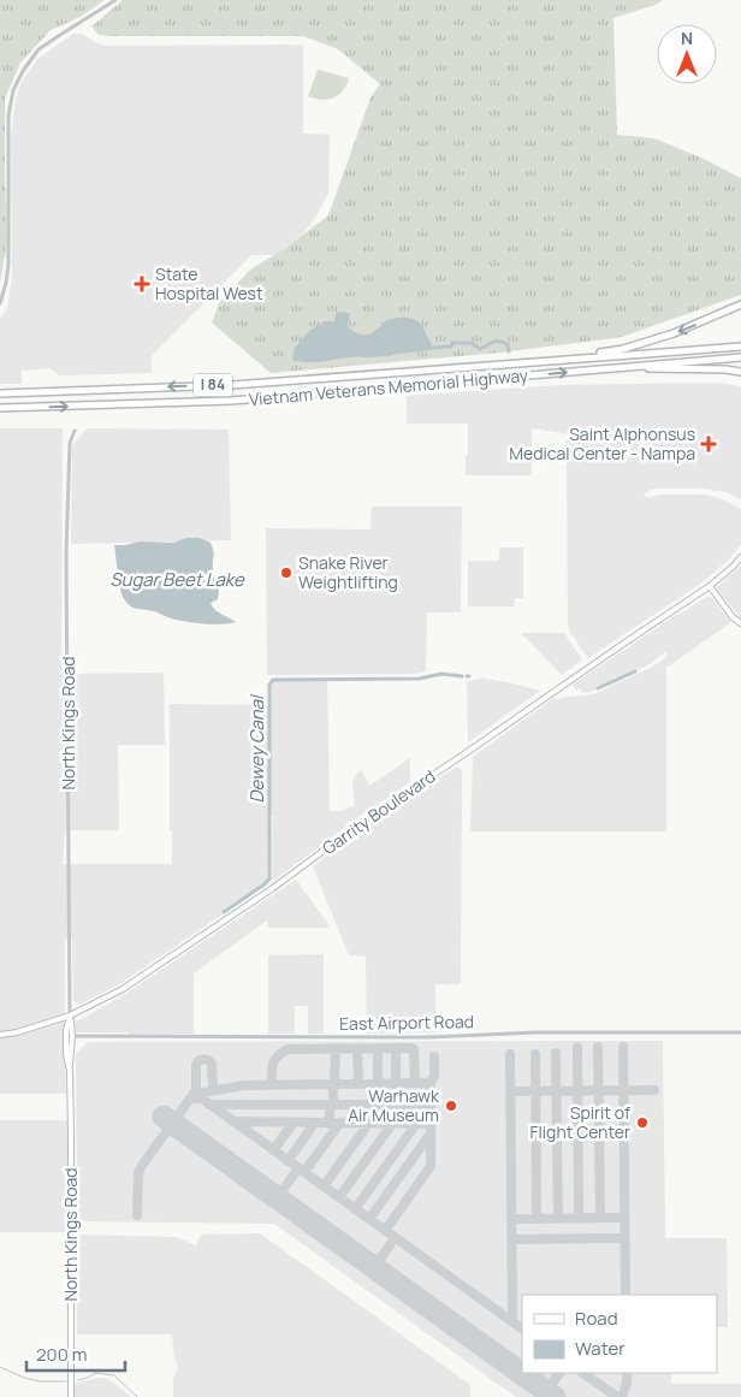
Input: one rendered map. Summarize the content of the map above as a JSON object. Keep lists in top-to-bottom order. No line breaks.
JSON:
{"streets":{"highway":["I 84","Vietnam Veterans Memorial Highway"],"main road":["North Kings Road","Garrity Boulevard"],"street":["East Airport Road"]},"crossings":[["North Kings Road","Garrity Boulevard"],["North Kings Road","East Airport Road"]],"water":["Sugar Beet Lake","Dewey Canal"],"places":{"health":["State Hospital West","Saint Alphonsus Medical Center - Nampa"],"other":["Snake River Weightlifting","Warhawk Air Museum","Spirit of Flight Center"]},"legend":["Road","Water"],"scale_bar":"200 m","north":"top"}
